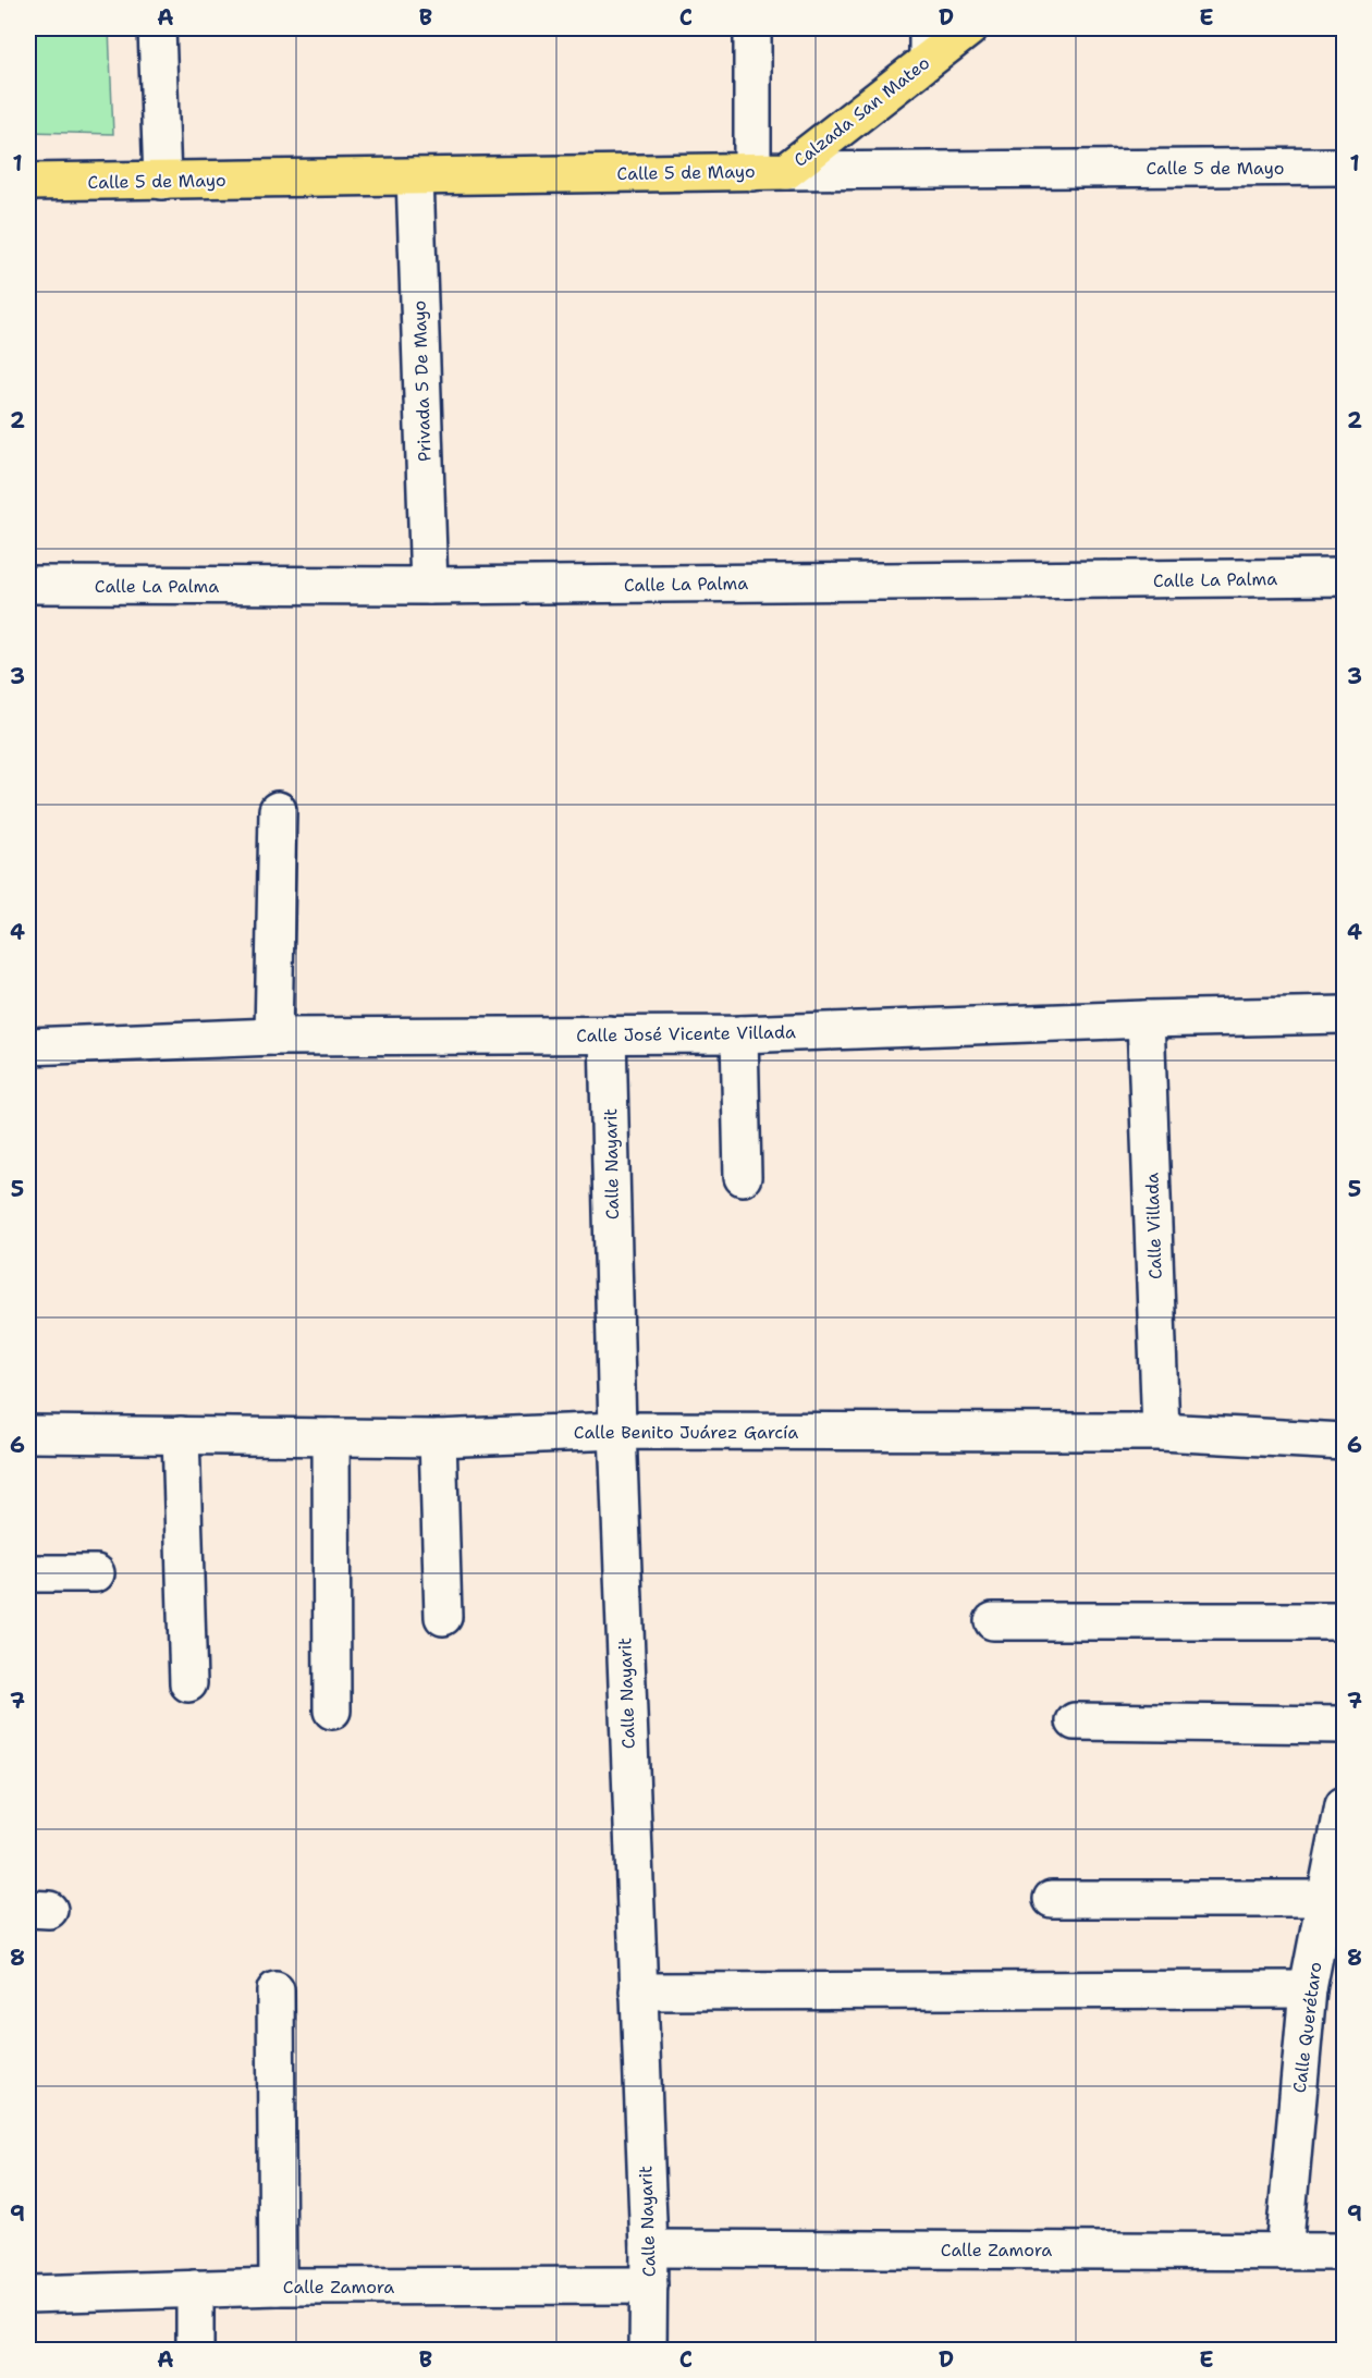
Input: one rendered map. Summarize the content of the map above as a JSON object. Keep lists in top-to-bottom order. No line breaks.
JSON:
{"streets":{"main road":["Calzada San Mateo","Calle 5 de Mayo"],"street":["Privada 5 De Mayo","Calle La Palma","Calle José Vicente Villada","Calle Nayarit","Calle Villada","Calle Benito Juárez García","Calle Querétaro","Calle Zamora"]},"crossings":[["Calzada San Mateo","Calle 5 de Mayo"],["Calle 5 de Mayo","Privada 5 De Mayo"],["Privada 5 De Mayo","Calle La Palma"],["Calle José Vicente Villada","Calle Nayarit"],["Calle José Vicente Villada","Calle Villada"],["Calle Nayarit","Calle Benito Juárez García"],["Calle Nayarit","Calle Zamora"],["Calle Villada","Calle Benito Juárez García"],["Calle Querétaro","Calle Zamora"]],"grid":{"columns":["A","B","C","D","E"],"rows":["1","2","3","4","5","6","7","8","9"]}}
